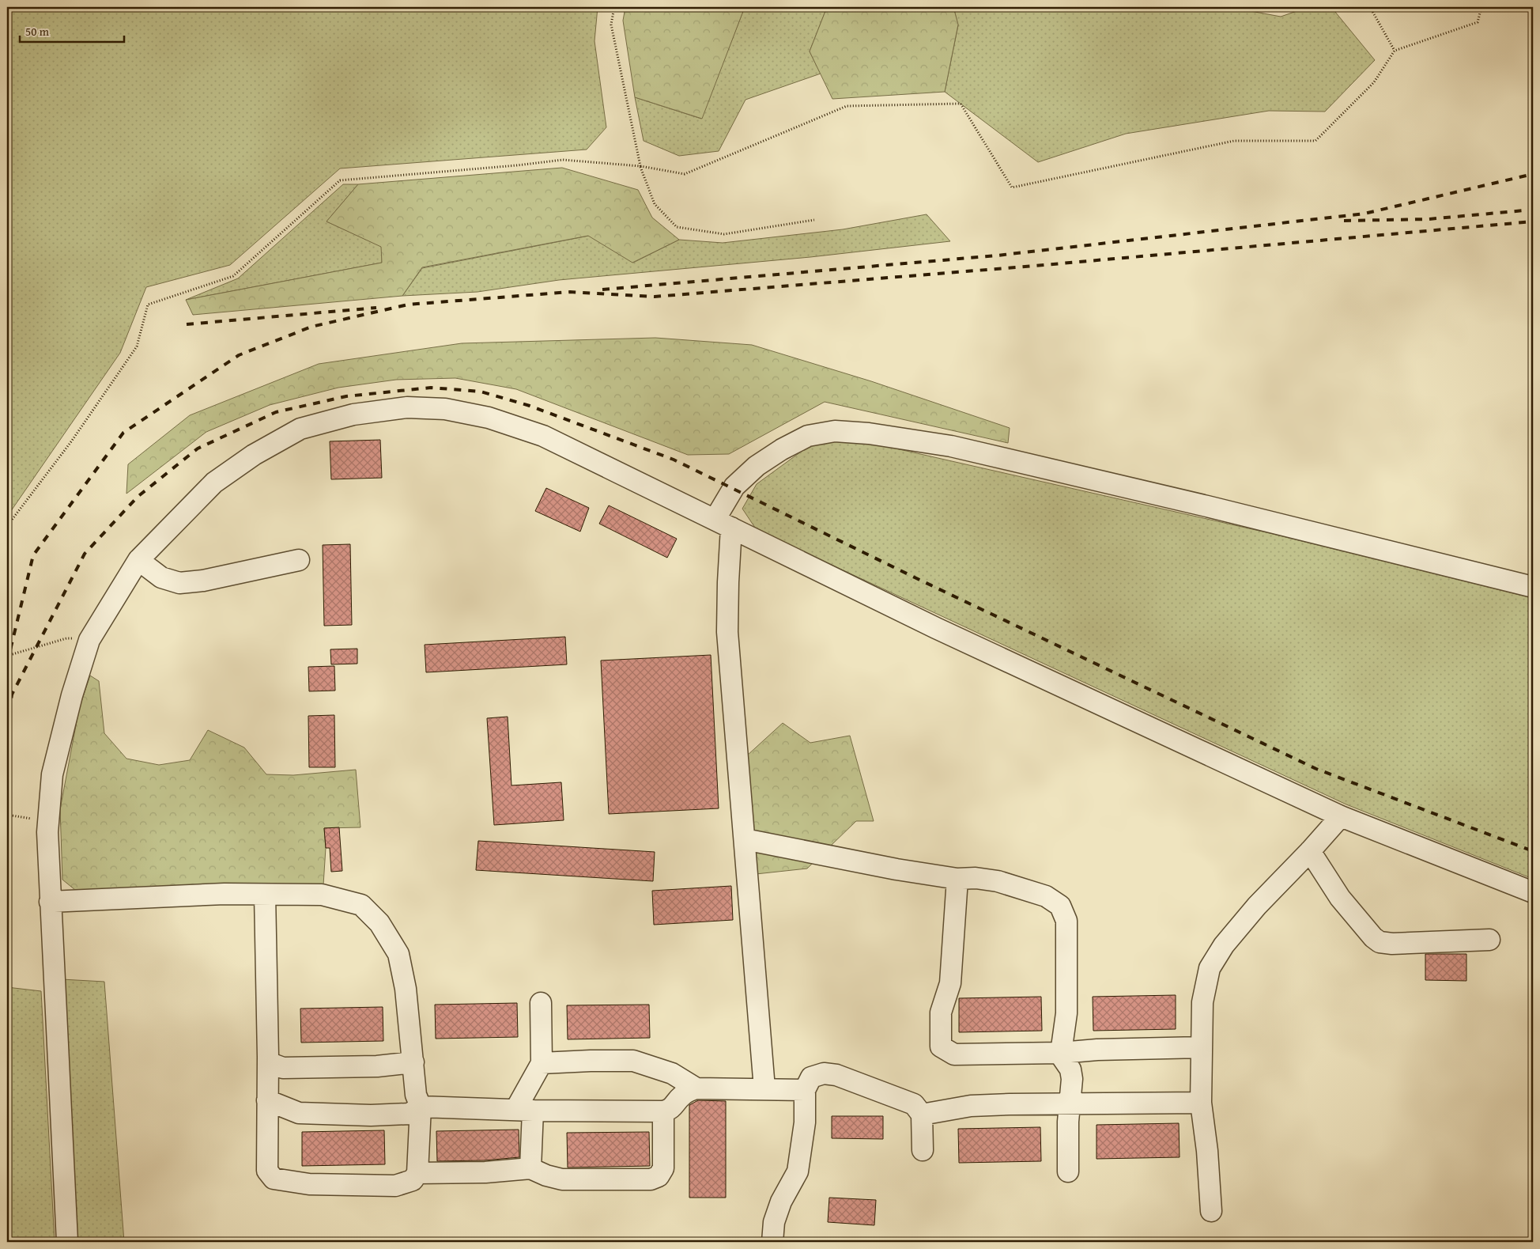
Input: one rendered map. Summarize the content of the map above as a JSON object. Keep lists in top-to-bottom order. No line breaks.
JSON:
{"scale_bar":"50 m"}
